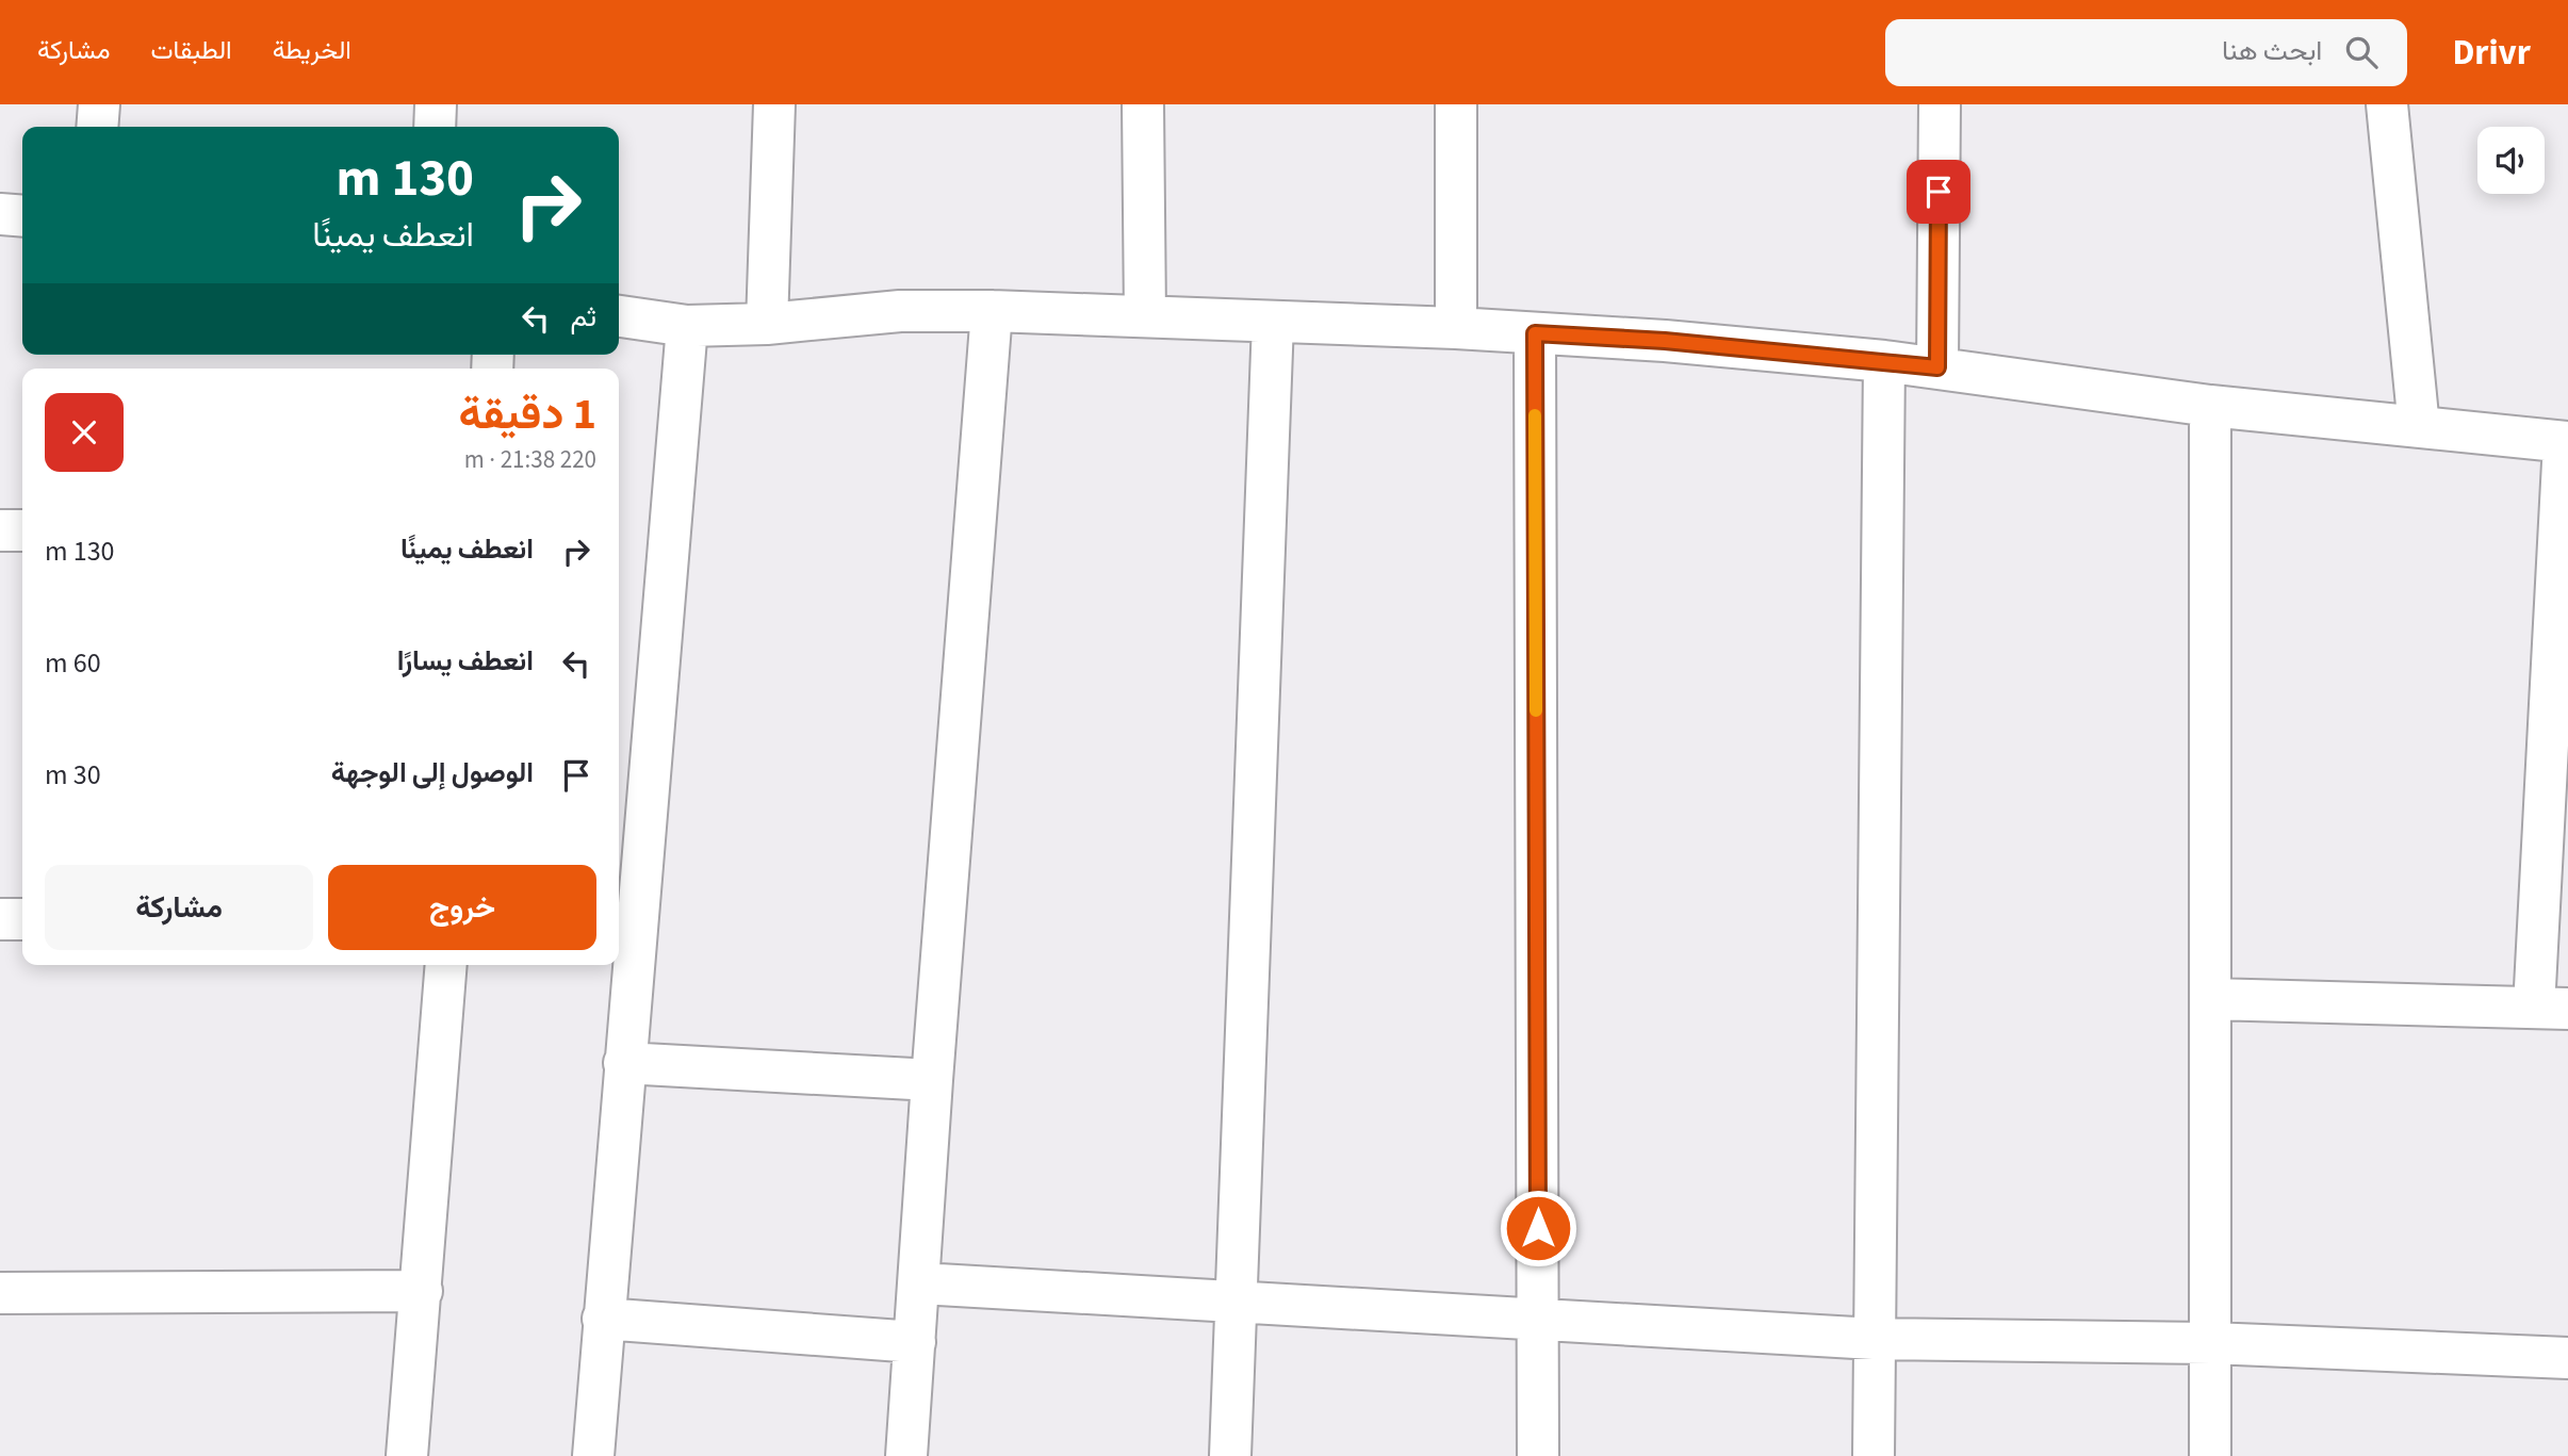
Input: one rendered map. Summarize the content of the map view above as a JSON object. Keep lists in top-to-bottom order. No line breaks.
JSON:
{"page":{"header":"Drivr","search":"ابحث هنا","nav":["الخريطة","الطبقات","مشاركة"],"turn":["130 m","انعطف يمينًا"],"then":"ثم","heading":["1 دقيقة","220 m · 21:38"],"list":[{"name":"انعطف يمينًا","value":"130 m"},{"name":"انعطف يسارًا","value":"60 m"},{"name":"الوصول إلى الوجهة","value":"30 m"}],"buttons":["خروج","مشاركة"]}}
